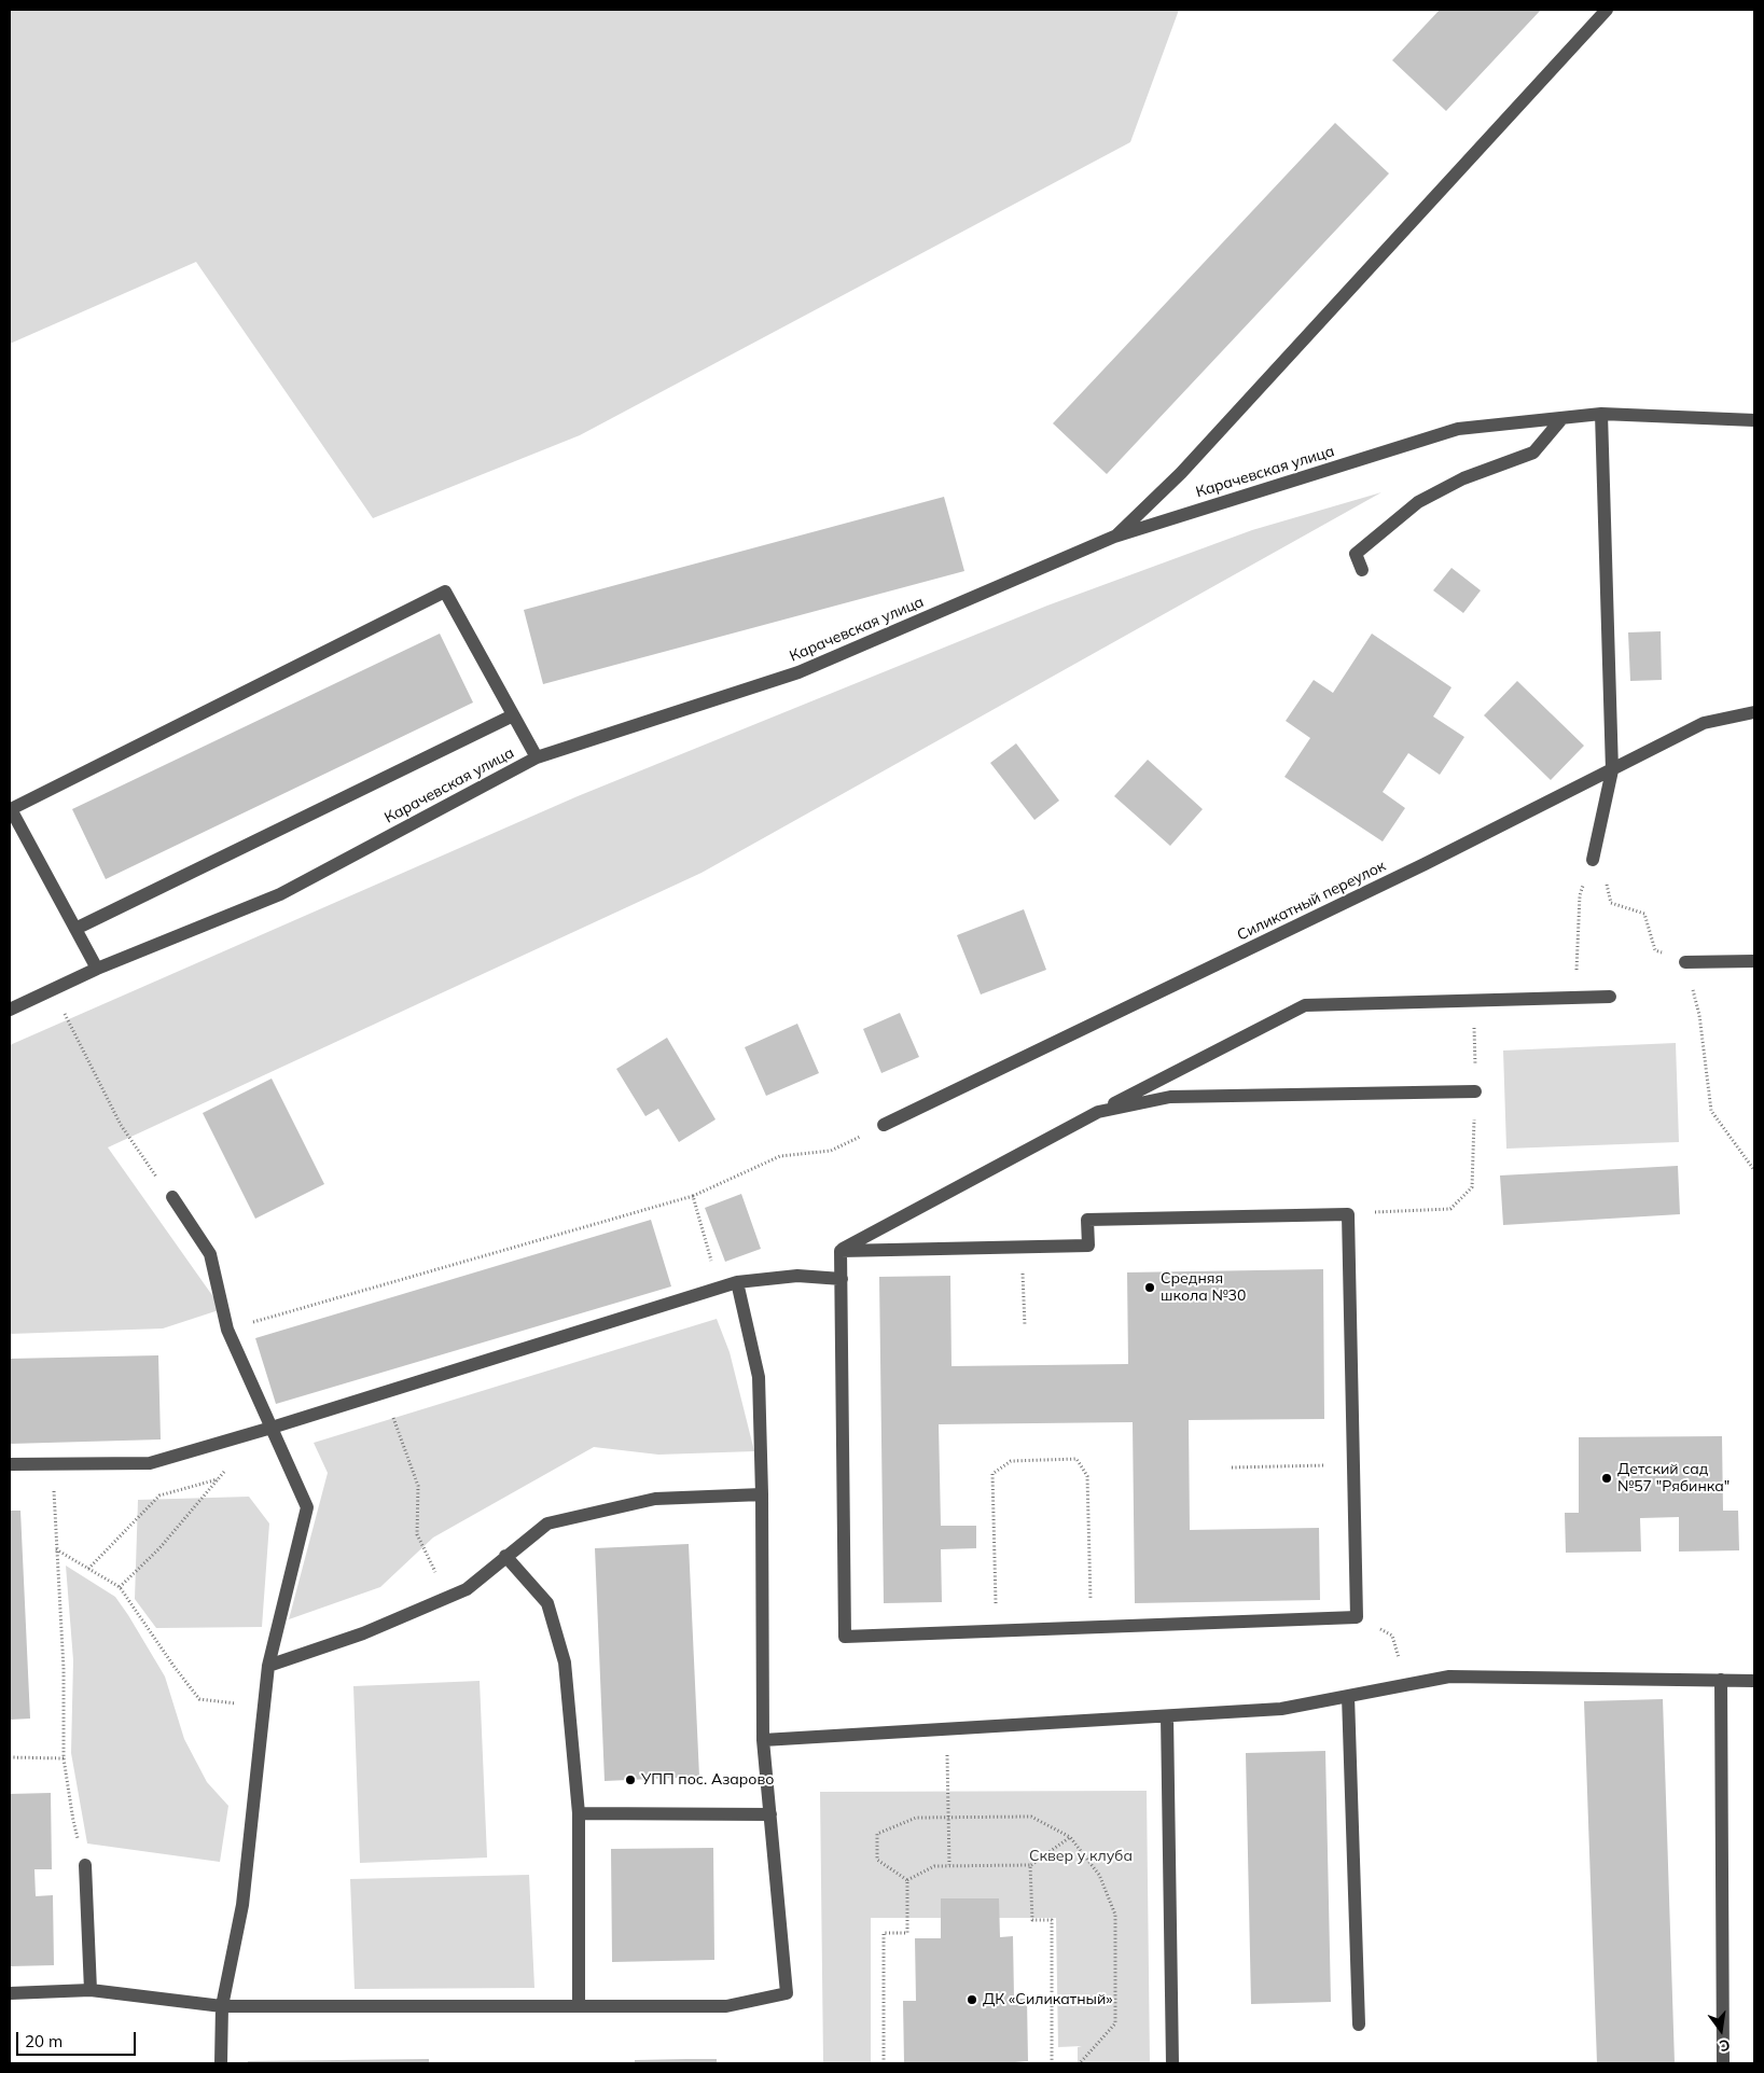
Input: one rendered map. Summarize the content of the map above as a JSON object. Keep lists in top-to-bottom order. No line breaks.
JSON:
{"streets":{"street":["Карачевская улица","Силикатный переулок"]},"parks":["Сквер у клуба"],"places":["Средняя школа №30","Детский сад №57 \"Рябинка\"","УПП пос. Азарово","ДК «Силикатный»"],"scale_bar":"20 m","north":"bottom"}
